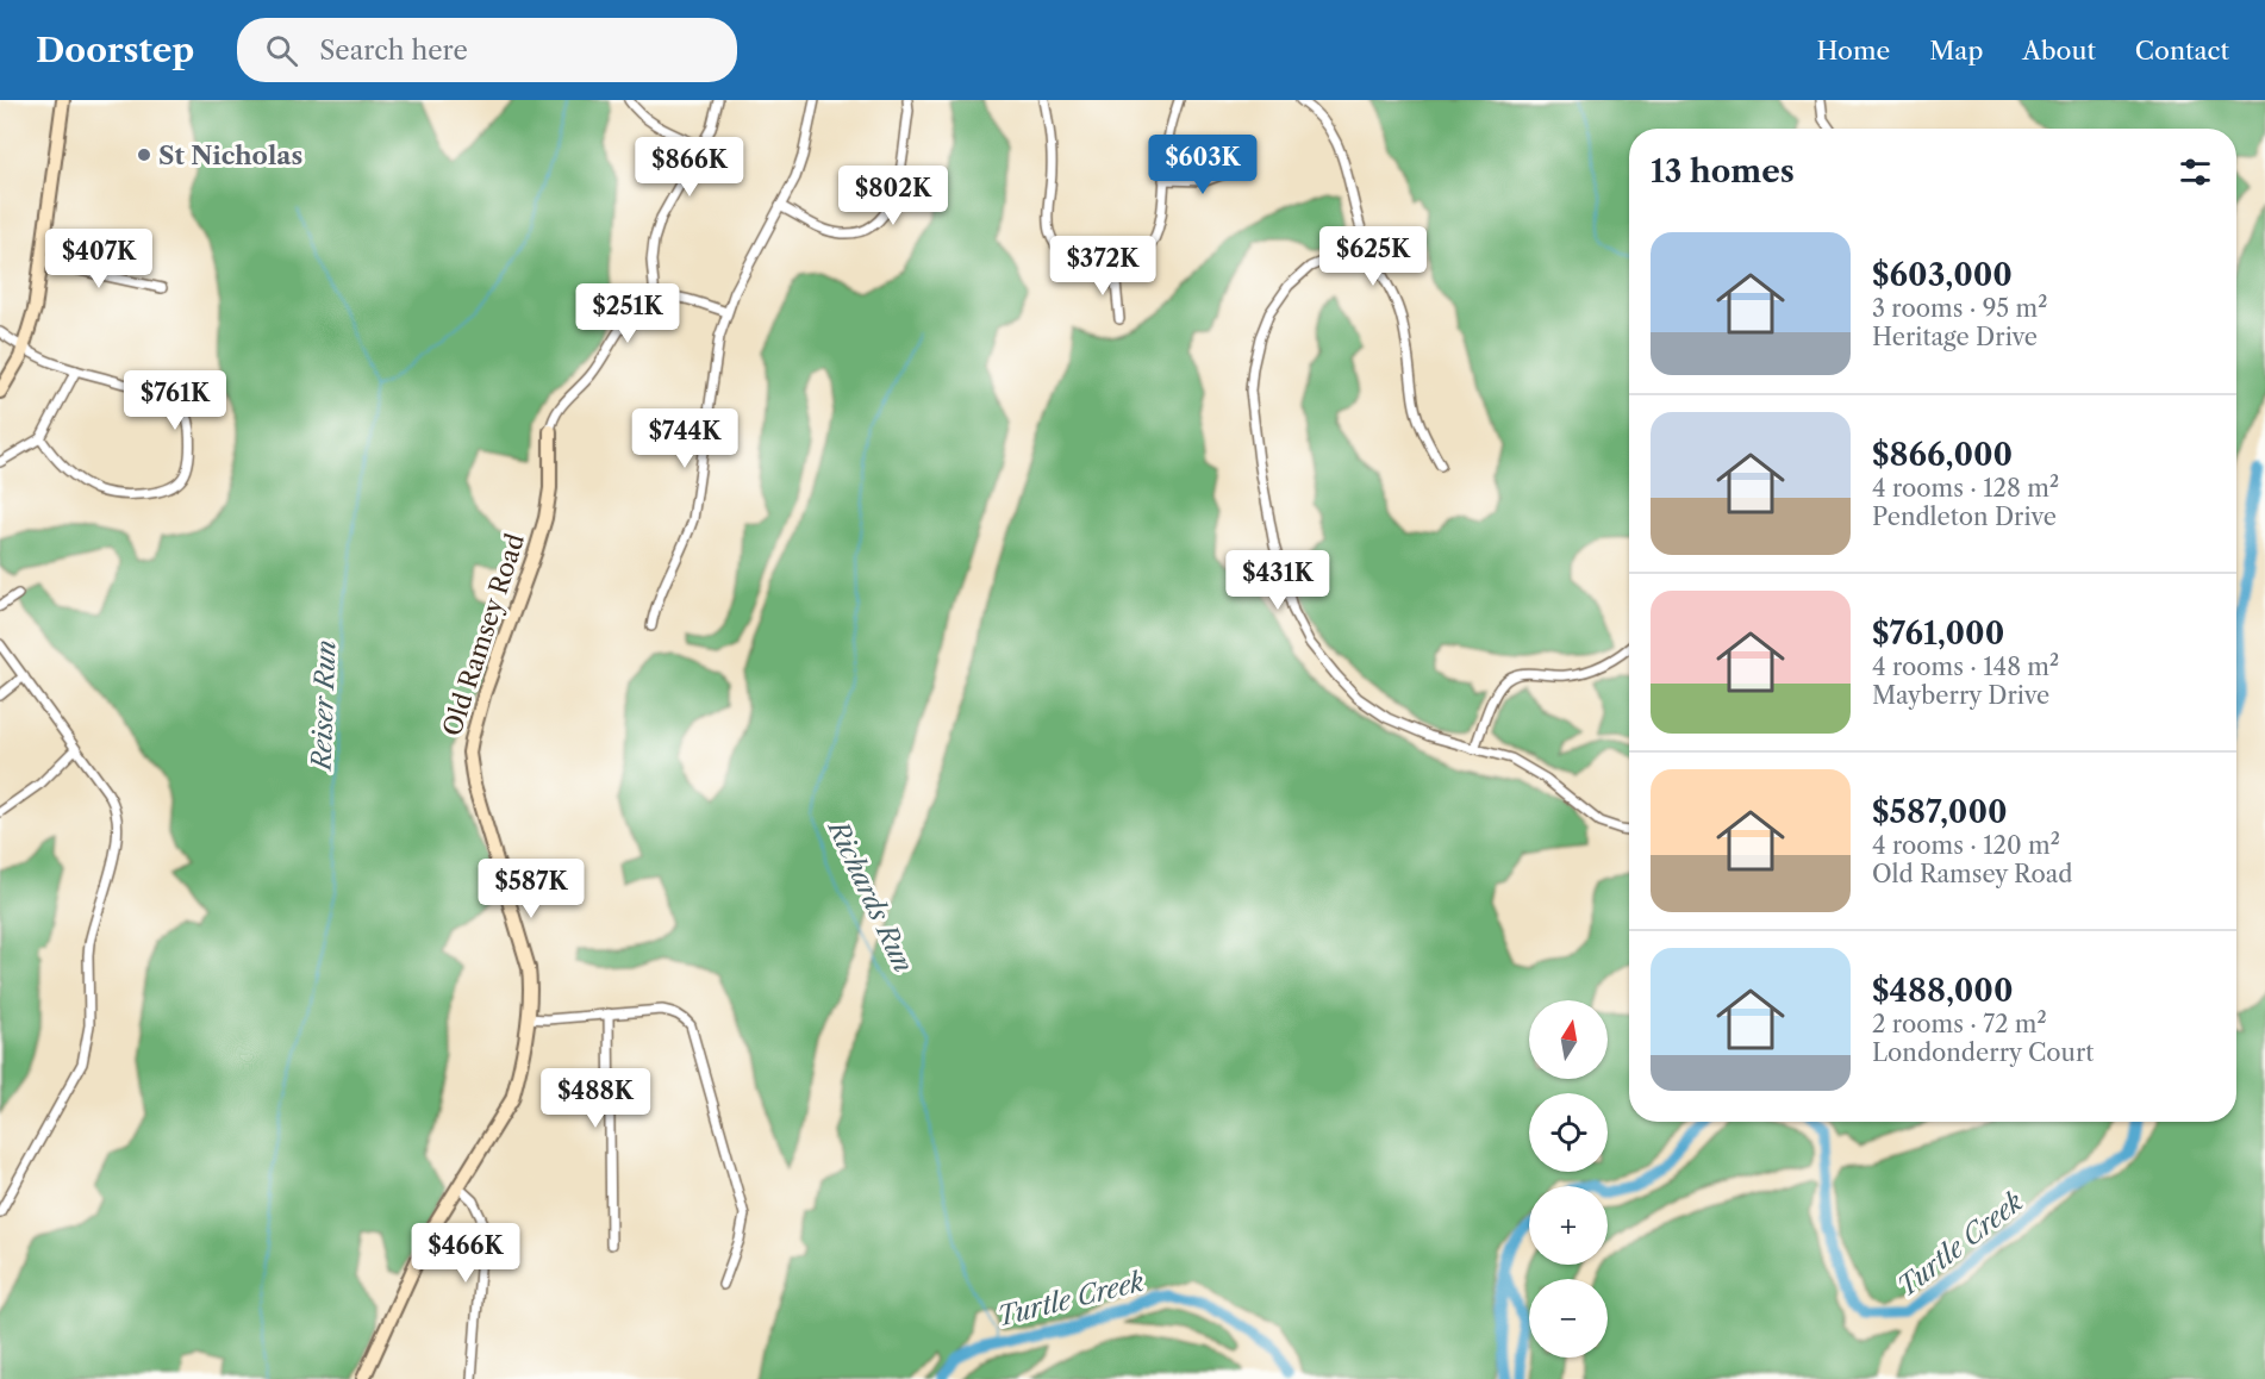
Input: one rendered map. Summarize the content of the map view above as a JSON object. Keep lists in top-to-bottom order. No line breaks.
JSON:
{"streets":{"street":["Old Ramsey Road"]},"water":["Reiser Run","Richards Run","Turtle Creek"],"places":["St Nicholas"],"north":"top","page":{"header":"Doorstep","search":"Search here","nav":["Home","Map","About","Contact"],"heading":"13 homes","price":["$603K","$866K","$802K","$625K","$407K","$372K","$251K","$761K","$744K","$431K","$587K","$488K","$466K"],"list":[{"name":"$603,000","note":"3 rooms · 95 m² · Heritage Drive"},{"name":"$866,000","note":"4 rooms · 128 m² · Pendleton Drive"},{"name":"$761,000","note":"4 rooms · 148 m² · Mayberry Drive"},{"name":"$587,000","note":"4 rooms · 120 m² · Old Ramsey Road"},{"name":"$488,000","note":"2 rooms · 72 m² · Londonderry Court"}],"map_buttons":["+","−"]}}
